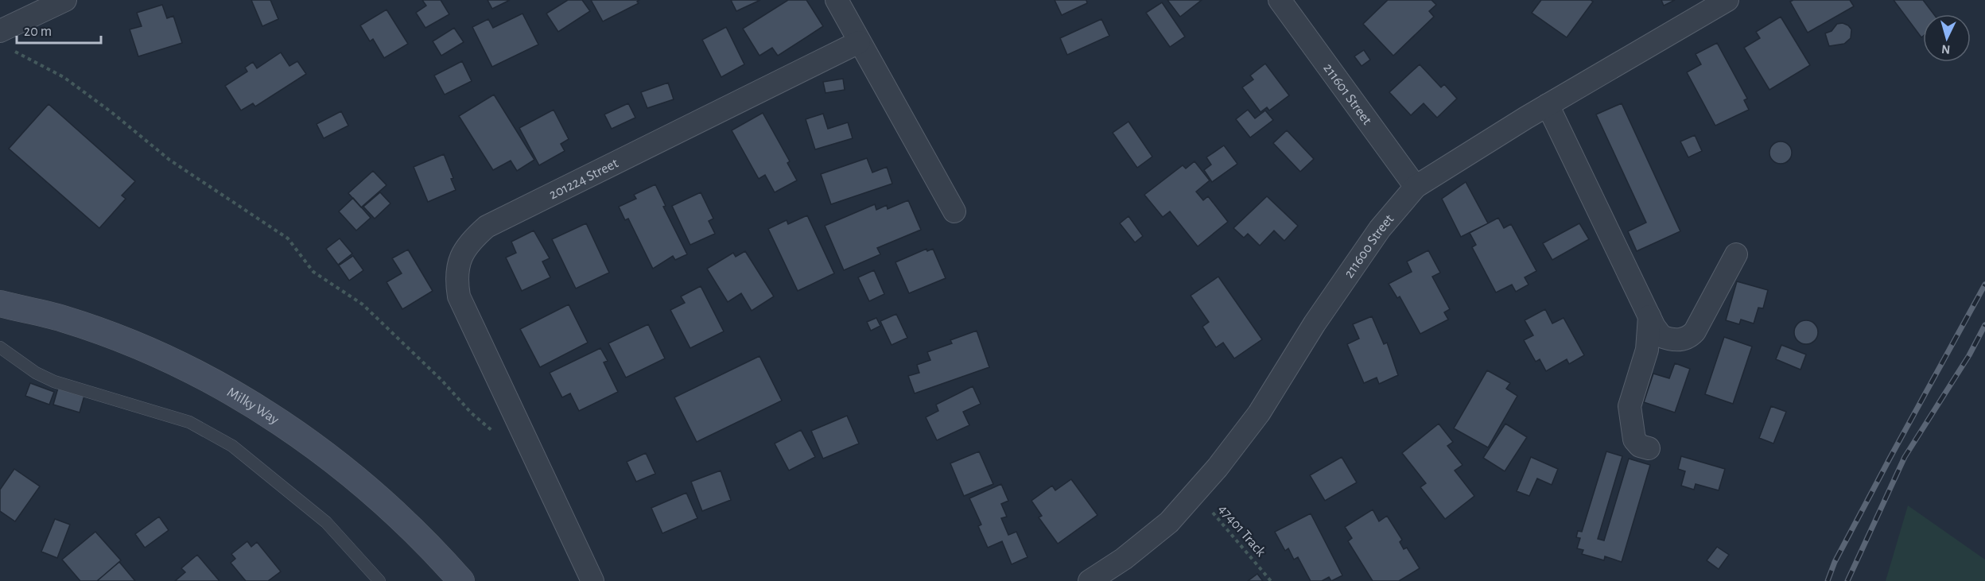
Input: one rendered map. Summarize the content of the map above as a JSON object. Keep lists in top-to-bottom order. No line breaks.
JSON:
{"streets":{"street":["211601 Street","201224 Street","211600 Street","Milky Way"],"path":["47401 Track"]},"crossings":[["211601 Street","211600 Street"],["211600 Street","47401 Track"]],"scale_bar":"20 m","north":"bottom"}
